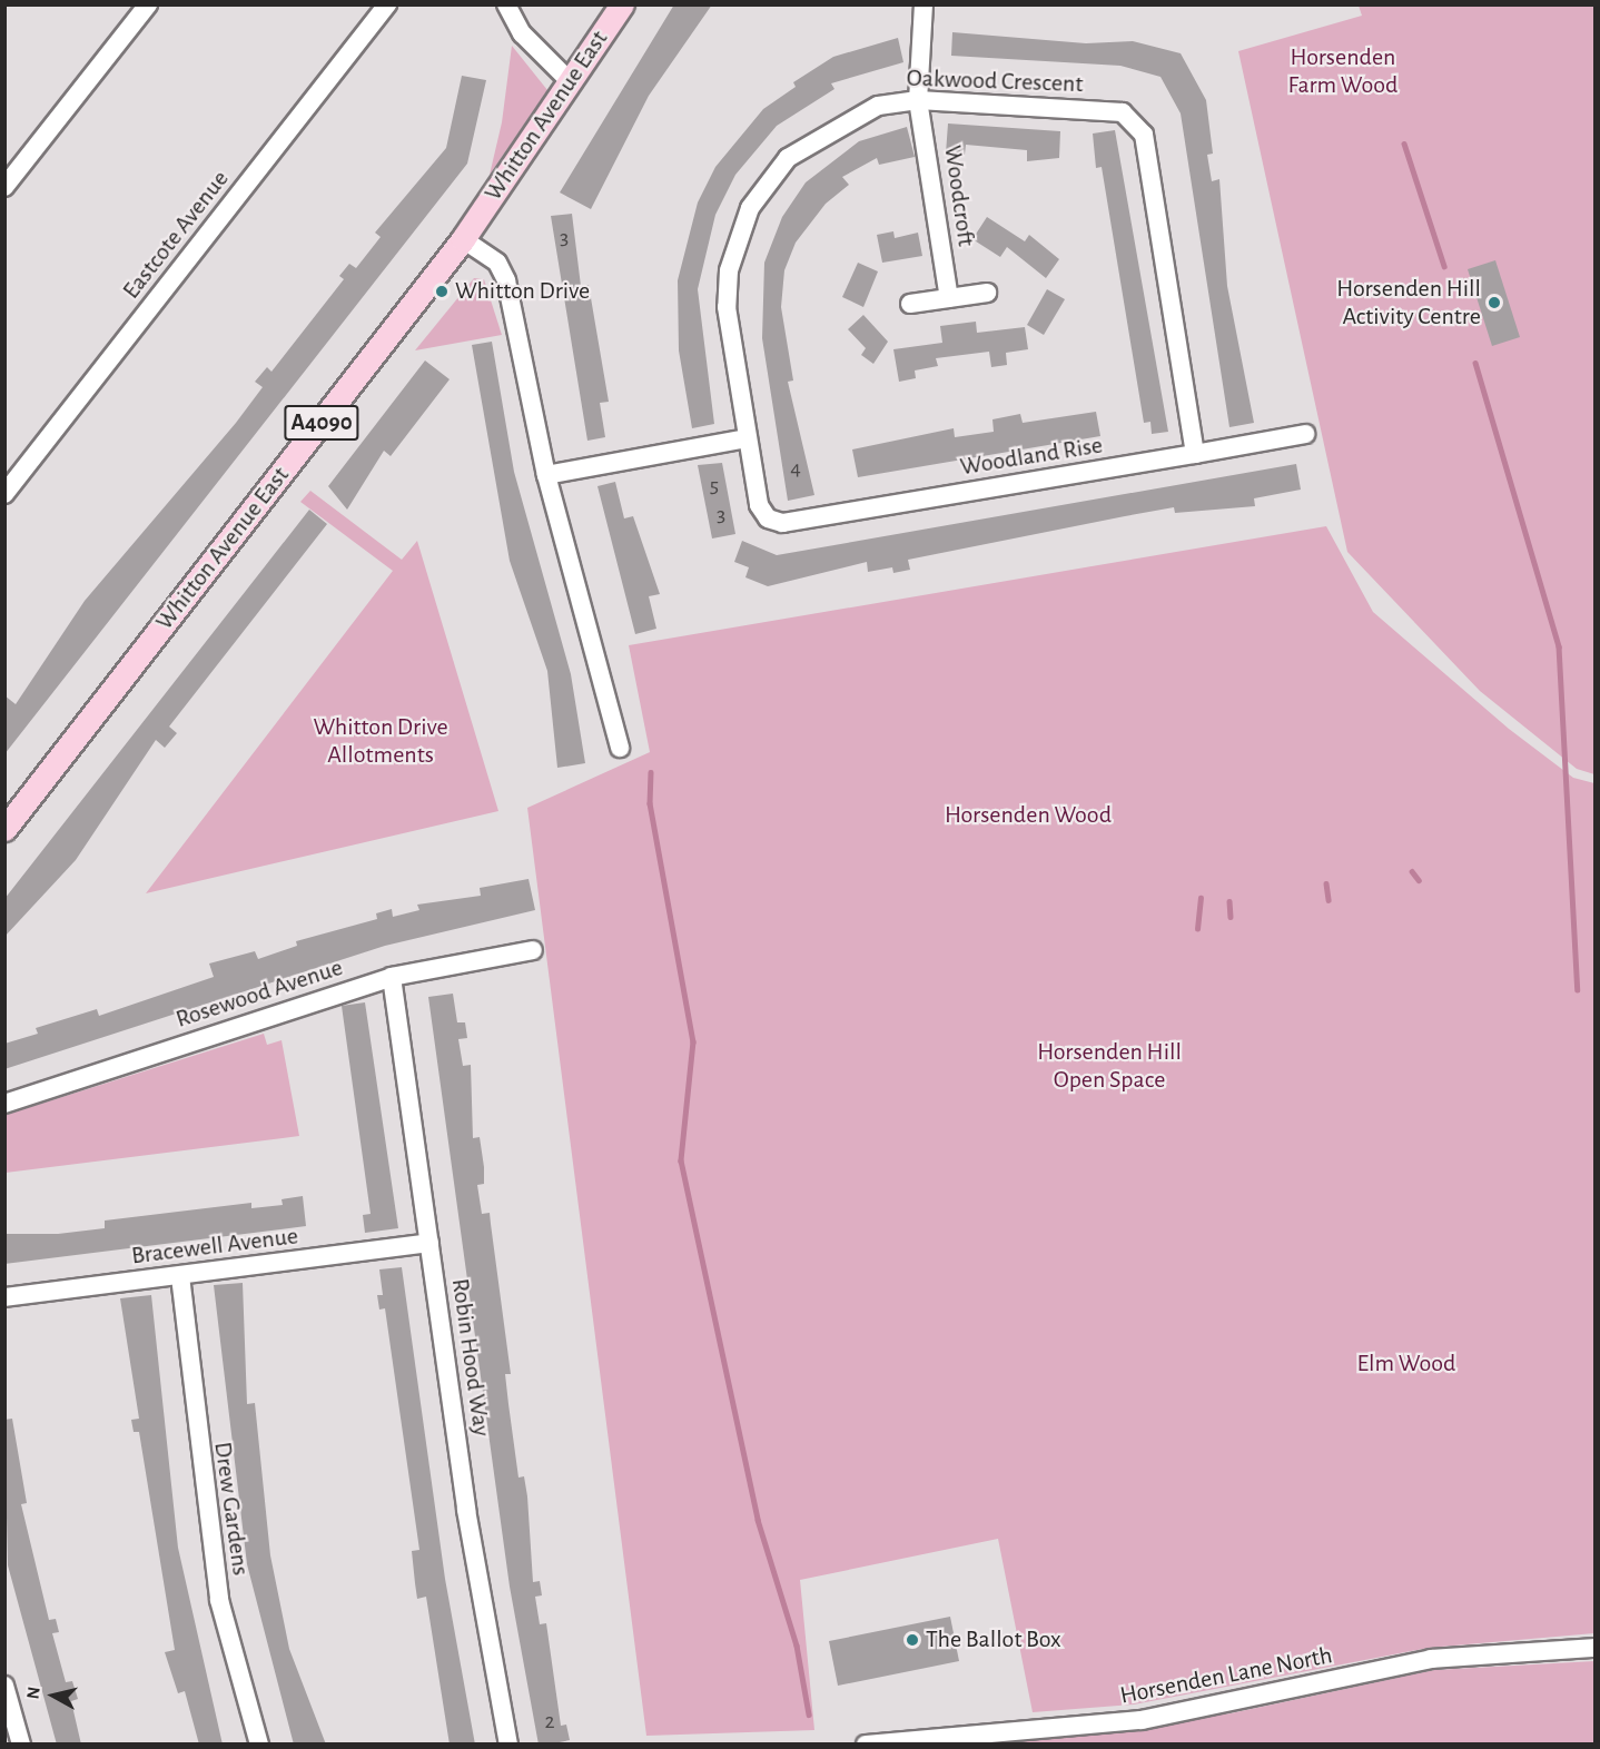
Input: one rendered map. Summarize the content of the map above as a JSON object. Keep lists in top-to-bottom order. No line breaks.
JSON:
{"streets":{"main road":["Whitton Avenue East","A4090"],"street":["Oakwood Crescent","Woodcroft","Eastcote Avenue","Woodland Rise","Rosewood Avenue","Bracewell Avenue","Robin Hood Way","Drew Gardens","Horsenden Lane North"]},"crossings":[["Oakwood Crescent","Woodcroft"],["Oakwood Crescent","Woodland Rise"],["Rosewood Avenue","Robin Hood Way"],["Bracewell Avenue","Robin Hood Way"],["Bracewell Avenue","Drew Gardens"]],"parks":["Horsenden Farm Wood","Whitton Drive Allotments","Horsenden Wood","Horsenden Hill Open Space","Elm Wood"],"places":["Whitton Drive","Horsenden Hill Activity Centre","The Ballot Box"],"house_numbers":["3","4","5","3","2"],"north":"left"}
